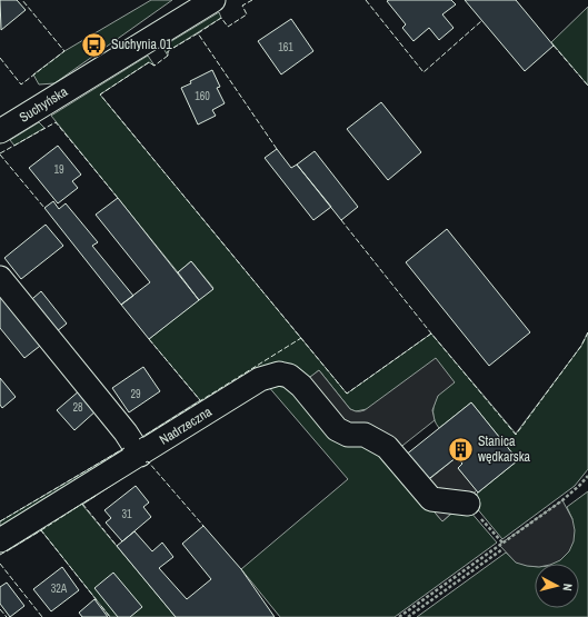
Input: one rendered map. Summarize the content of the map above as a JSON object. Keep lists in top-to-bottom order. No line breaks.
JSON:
{"streets":{"street":["Suchyńska","Nadrzeczna"]},"places":{"bus stop":["Suchynia 01"],"building":["Stanica wędkarska"]},"house_numbers":["161","160","19","29","28","31","32A"],"north":"right"}
